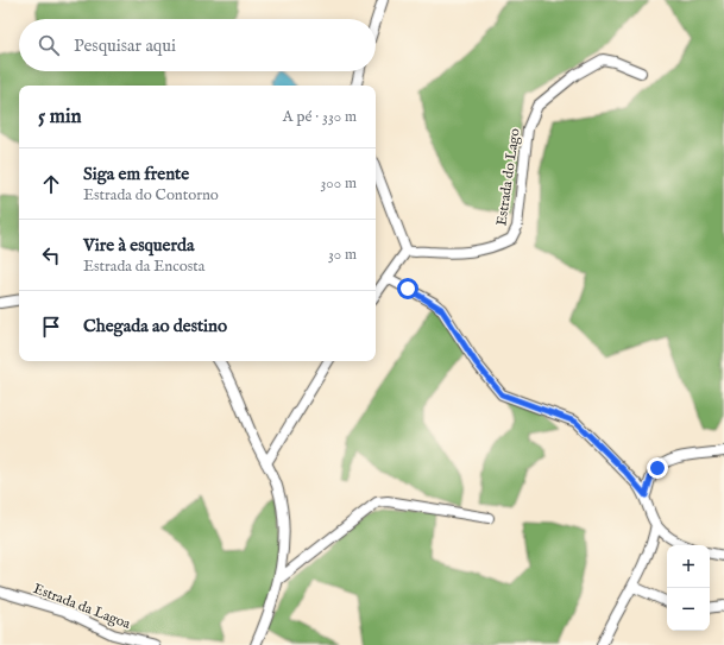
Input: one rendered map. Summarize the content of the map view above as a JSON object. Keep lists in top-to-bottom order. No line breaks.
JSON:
{"streets":{"street":["Estrada do Lago","Estrada da Lagoa"]},"page":{"search":"Pesquisar aqui","heading":["5 min","A pé · 330 m"],"list":[["Siga em frente","Estrada do Contorno","300 m"],["Vire à esquerda","Estrada da Encosta","30 m"],"Chegada ao destino"],"map_buttons":["+","−"]}}
